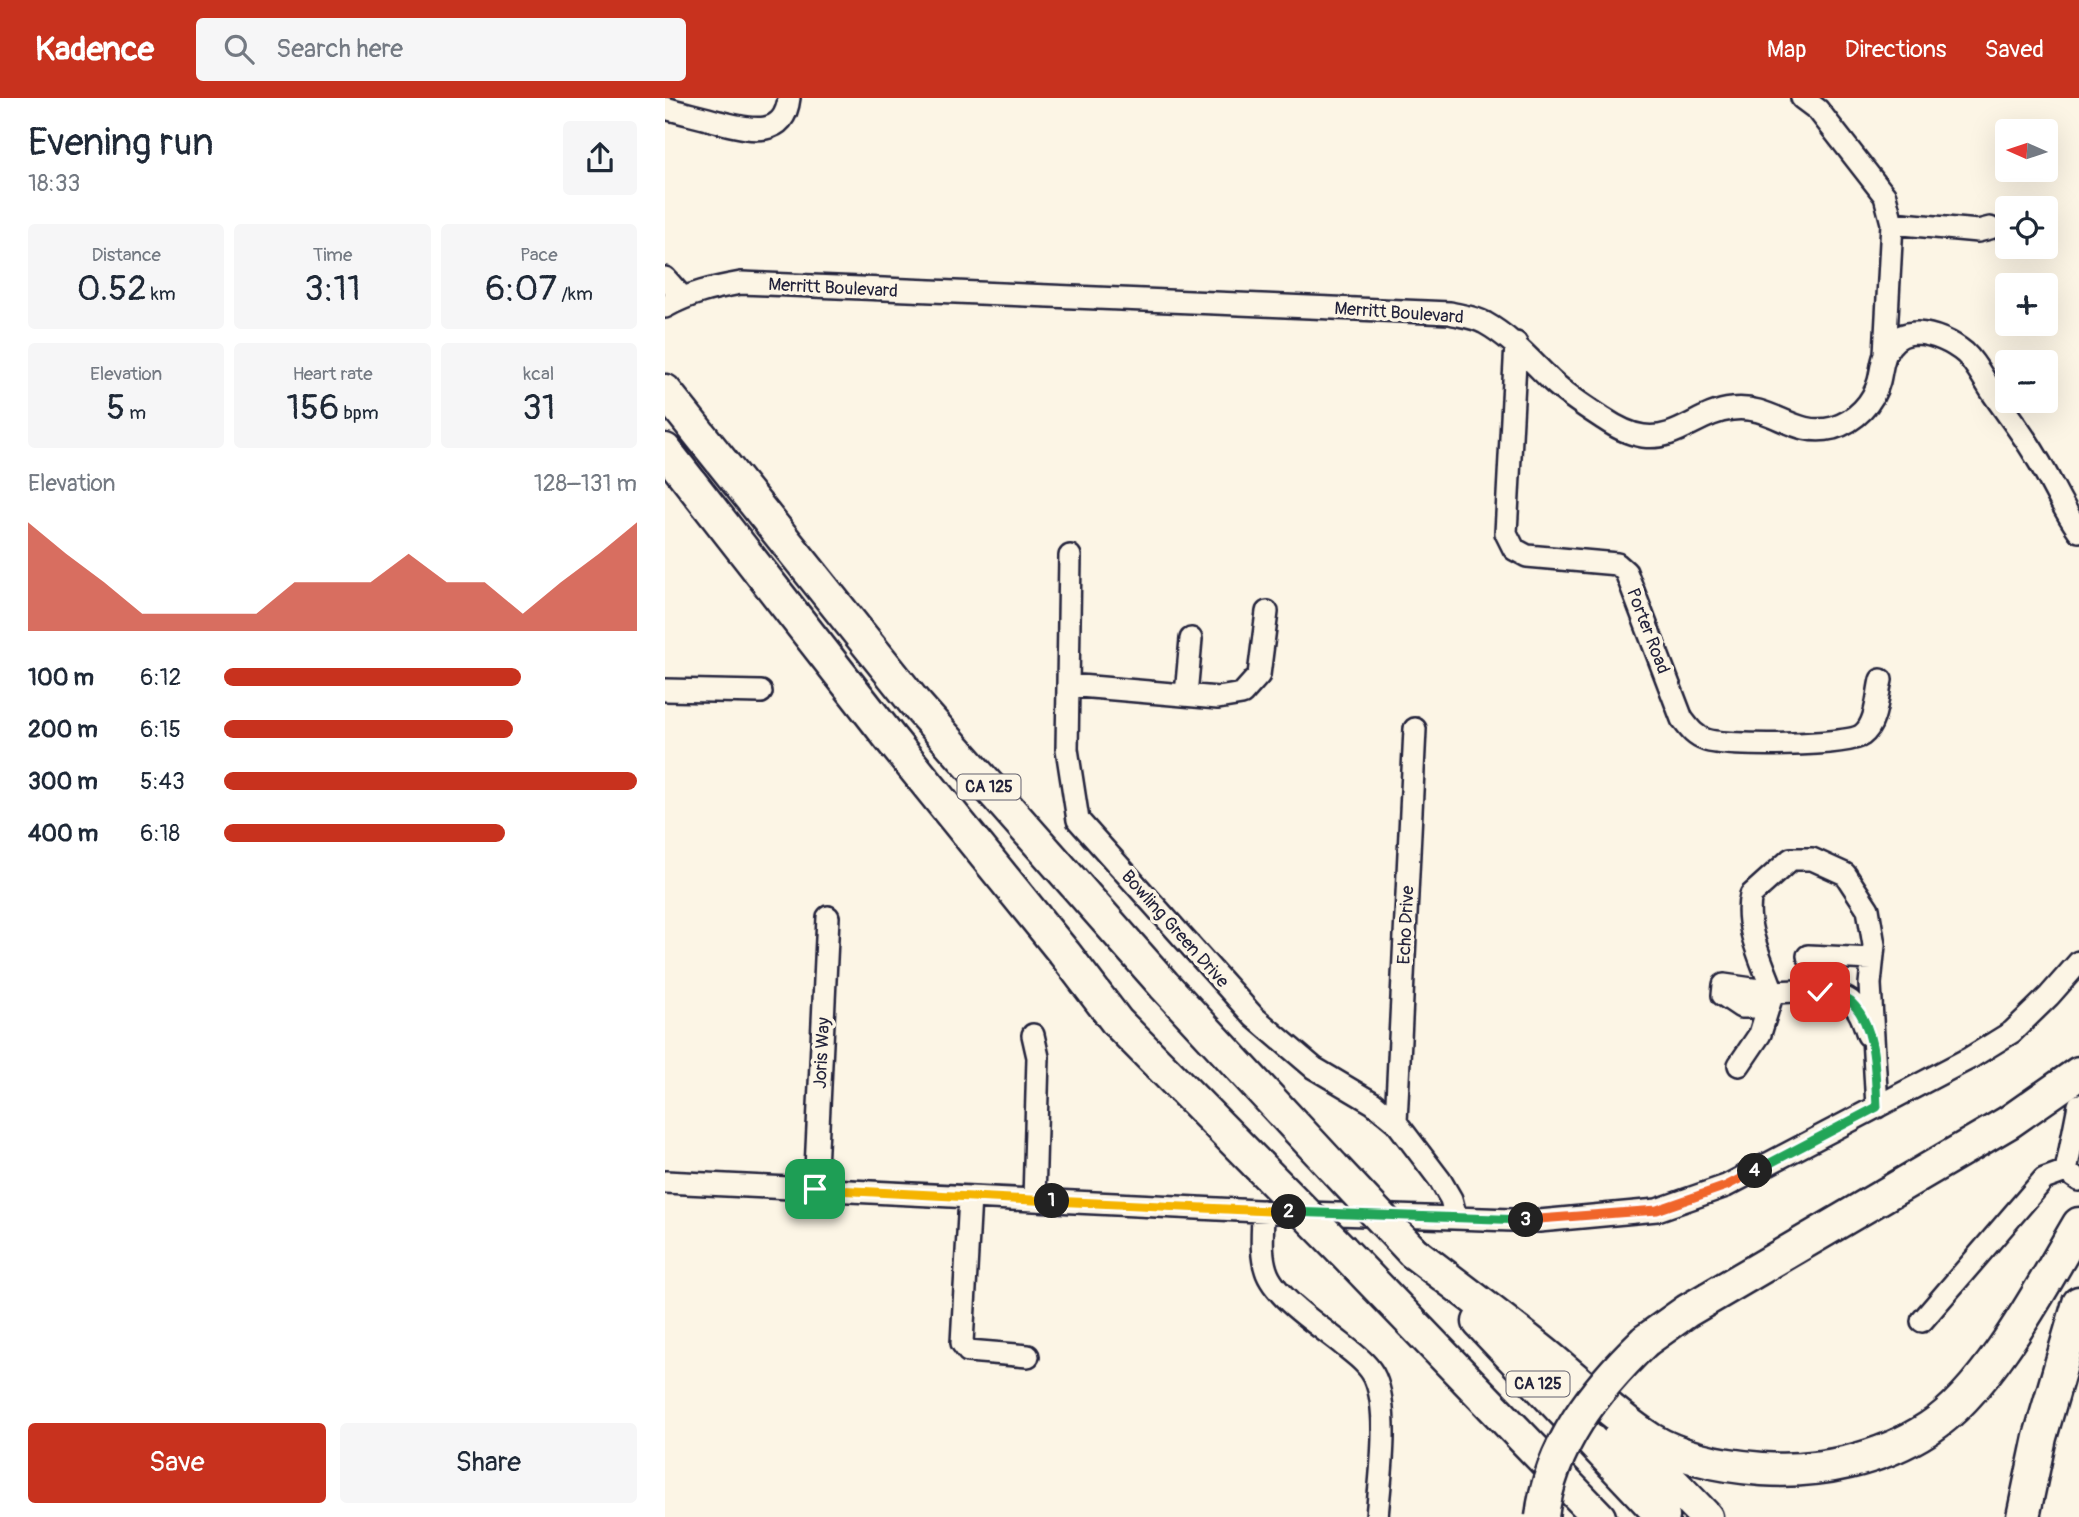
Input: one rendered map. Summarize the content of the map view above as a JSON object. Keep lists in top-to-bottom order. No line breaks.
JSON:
{"streets":{"highway":["CA 125"],"street":["Merritt Boulevard","Porter Road","Echo Drive","Bowling Green Drive","Joris Way"]},"crossings":[["Merritt Boulevard","Porter Road"],["Echo Drive","Bowling Green Drive"]],"north":"left","page":{"header":"Kadence","search":"Search here","nav":["Map","Directions","Saved"],"heading":["Evening run","18:33"],"map_buttons":["+","−"],"stats":[["Distance","0.52 km"],["Time","3:11"],["Pace","6:07 /km"],["Elevation","5 m"],["Heart rate","156 bpm"],["kcal","31"]],"chart":["Elevation","128–131 m"],"list":[{"name":"100 m","note":"6:12"},{"name":"200 m","note":"6:15"},{"name":"300 m","note":"5:43"},{"name":"400 m","note":"6:18"}],"pins":["4","1","2","3"],"buttons":["Save","Share"]}}
